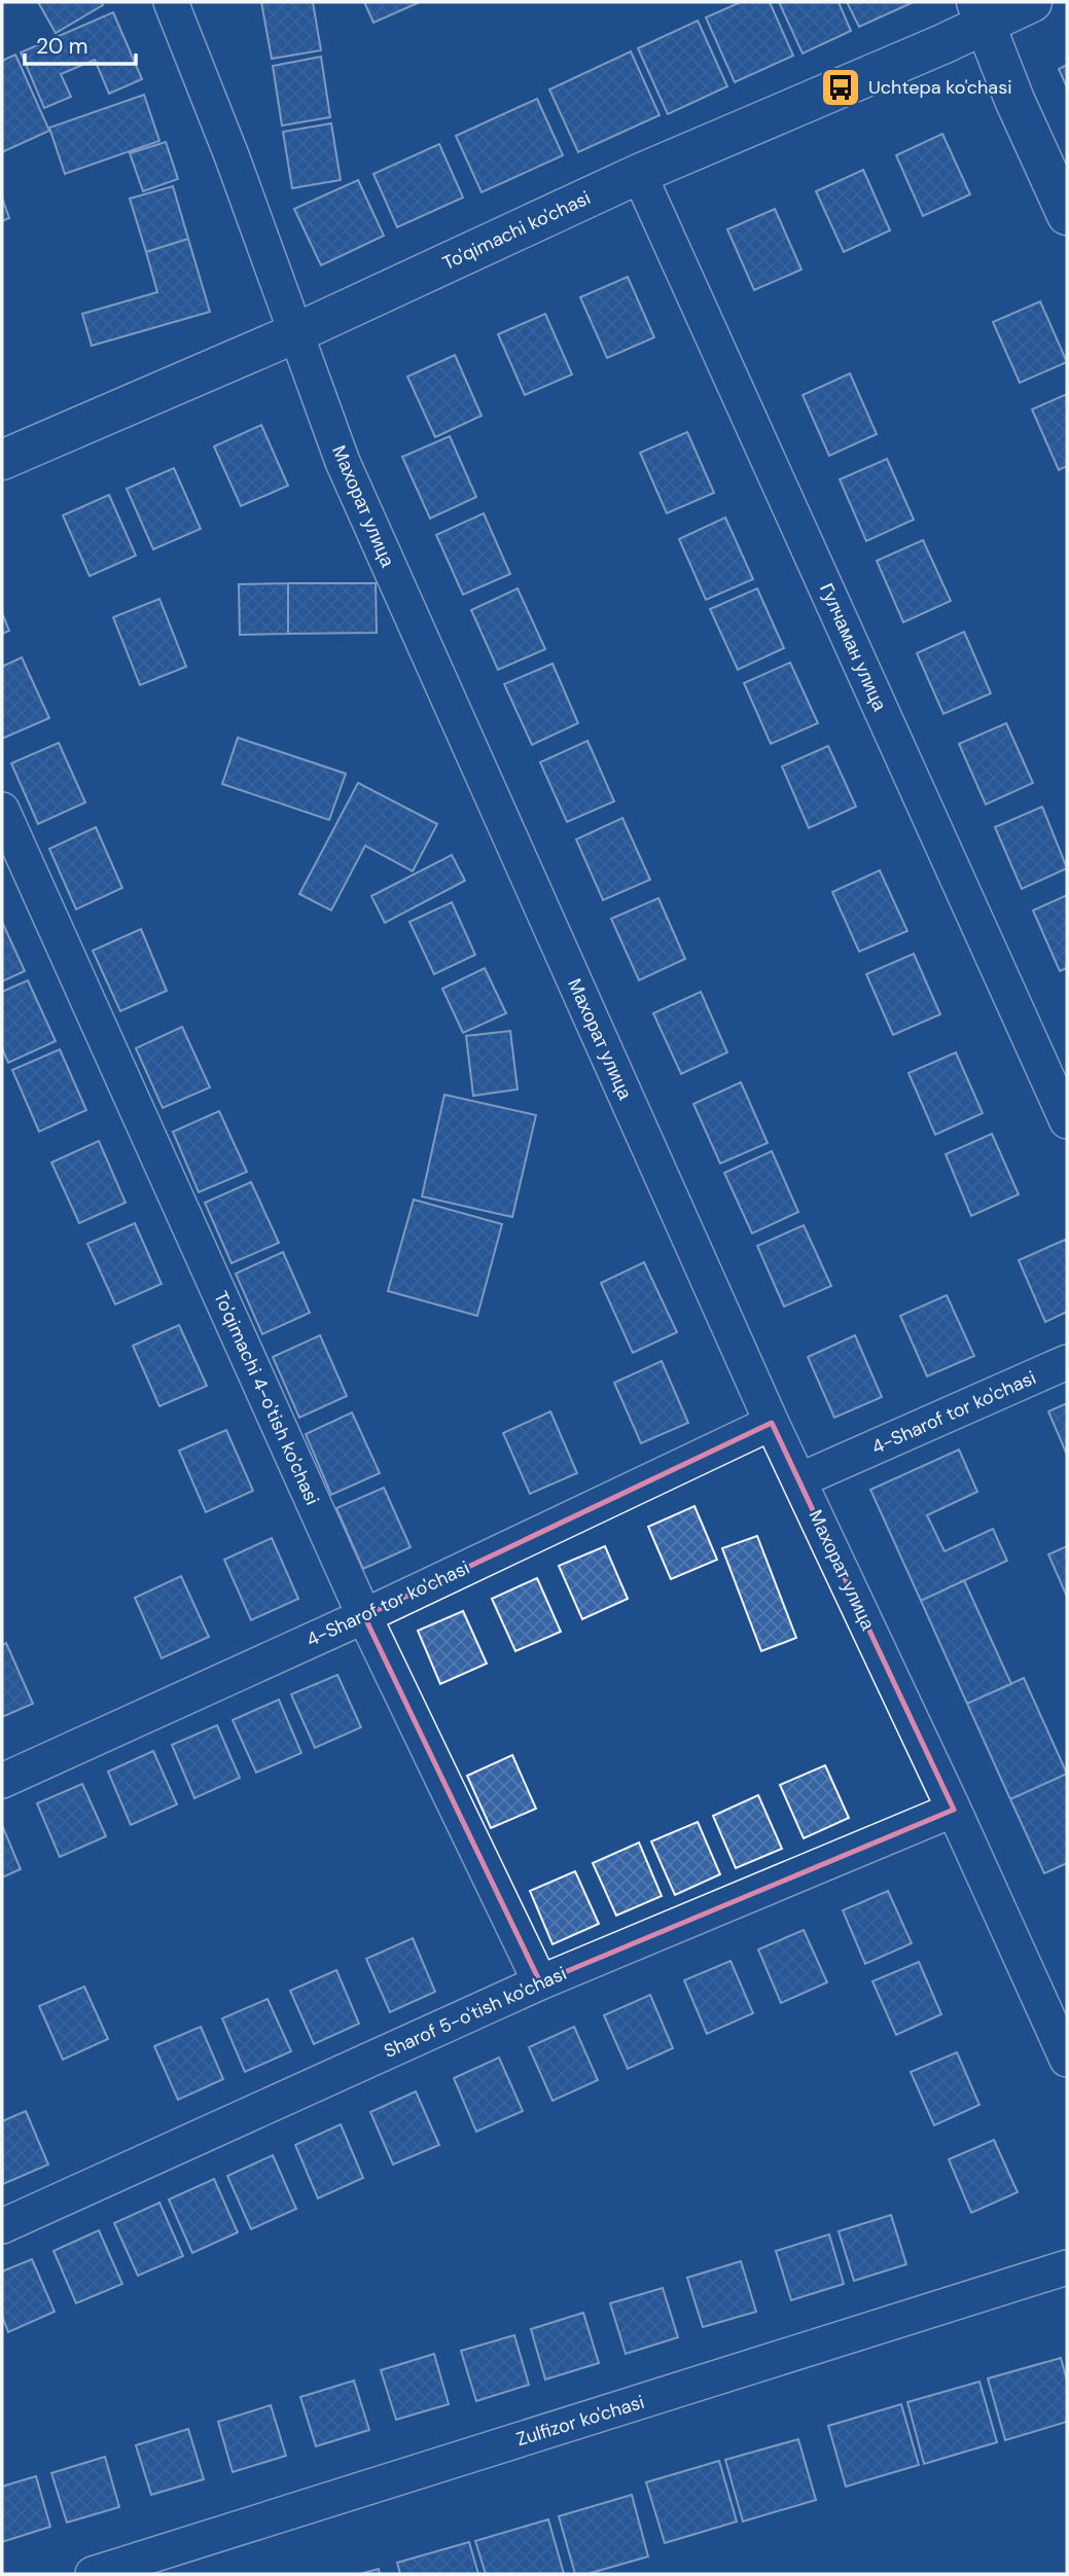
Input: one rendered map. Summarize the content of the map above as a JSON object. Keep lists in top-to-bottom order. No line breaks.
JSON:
{"streets":{"main road":["To'qimachi ko'chasi"],"street":["Махорат улица","Гулчаман улица","To'qimachi 4-o'tish ko'chasi","4-Sharof tor ko'chasi","Sharof 5-o'tish ko'chasi","Zulfizor ko'chasi"]},"crossings":[["To'qimachi ko'chasi","Махорат улица"],["To'qimachi ko'chasi","Гулчаман улица"],["Махорат улица","4-Sharof tor ko'chasi"],["Махорат улица","Sharof 5-o'tish ko'chasi"],["To'qimachi 4-o'tish ko'chasi","4-Sharof tor ko'chasi"],["To'qimachi 4-o'tish ko'chasi","Sharof 5-o'tish ko'chasi"]],"places":{"bus stop":["Uchtepa ko'chasi"]},"scale_bar":"20 m"}
